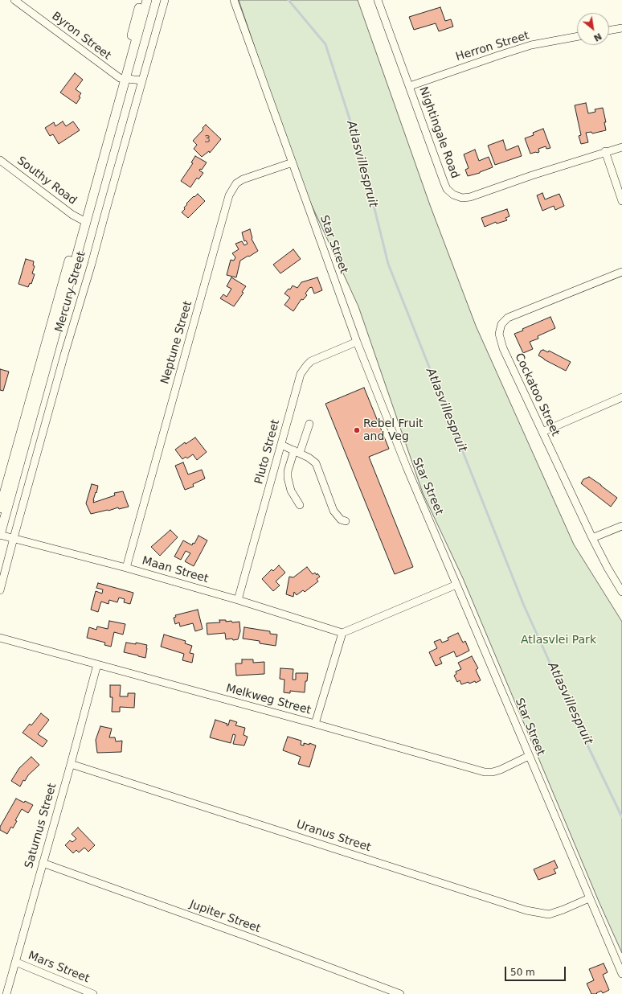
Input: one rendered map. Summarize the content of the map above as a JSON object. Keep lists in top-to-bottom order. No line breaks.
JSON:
{"streets":{"street":["Byron Street","Herron Street","Nightingale Road","Southy Road","Star Street","Mercury Street","Neptune Street","Cockatoo Street","Pluto Street","Maan Street","Melkweg Street","Saturnus Street","Uranus Street","Jupiter Street","Mars Street"]},"crossings":[["Byron Street","Mercury Street"],["Herron Street","Nightingale Road"],["Southy Road","Mercury Street"],["Star Street","Neptune Street"],["Star Street","Pluto Street"],["Star Street","Melkweg Street"],["Star Street","Uranus Street"],["Mercury Street","Maan Street"],["Neptune Street","Maan Street"],["Pluto Street","Maan Street"],["Melkweg Street","Saturnus Street"],["Saturnus Street","Uranus Street"],["Saturnus Street","Jupiter Street"],["Saturnus Street","Mars Street"]],"water":["Atlasvillespruit"],"parks":["Atlasvlei Park"],"places":["Rebel Fruit and Veg"],"house_numbers":["3"],"scale_bar":"50 m","north":"bottom right"}
